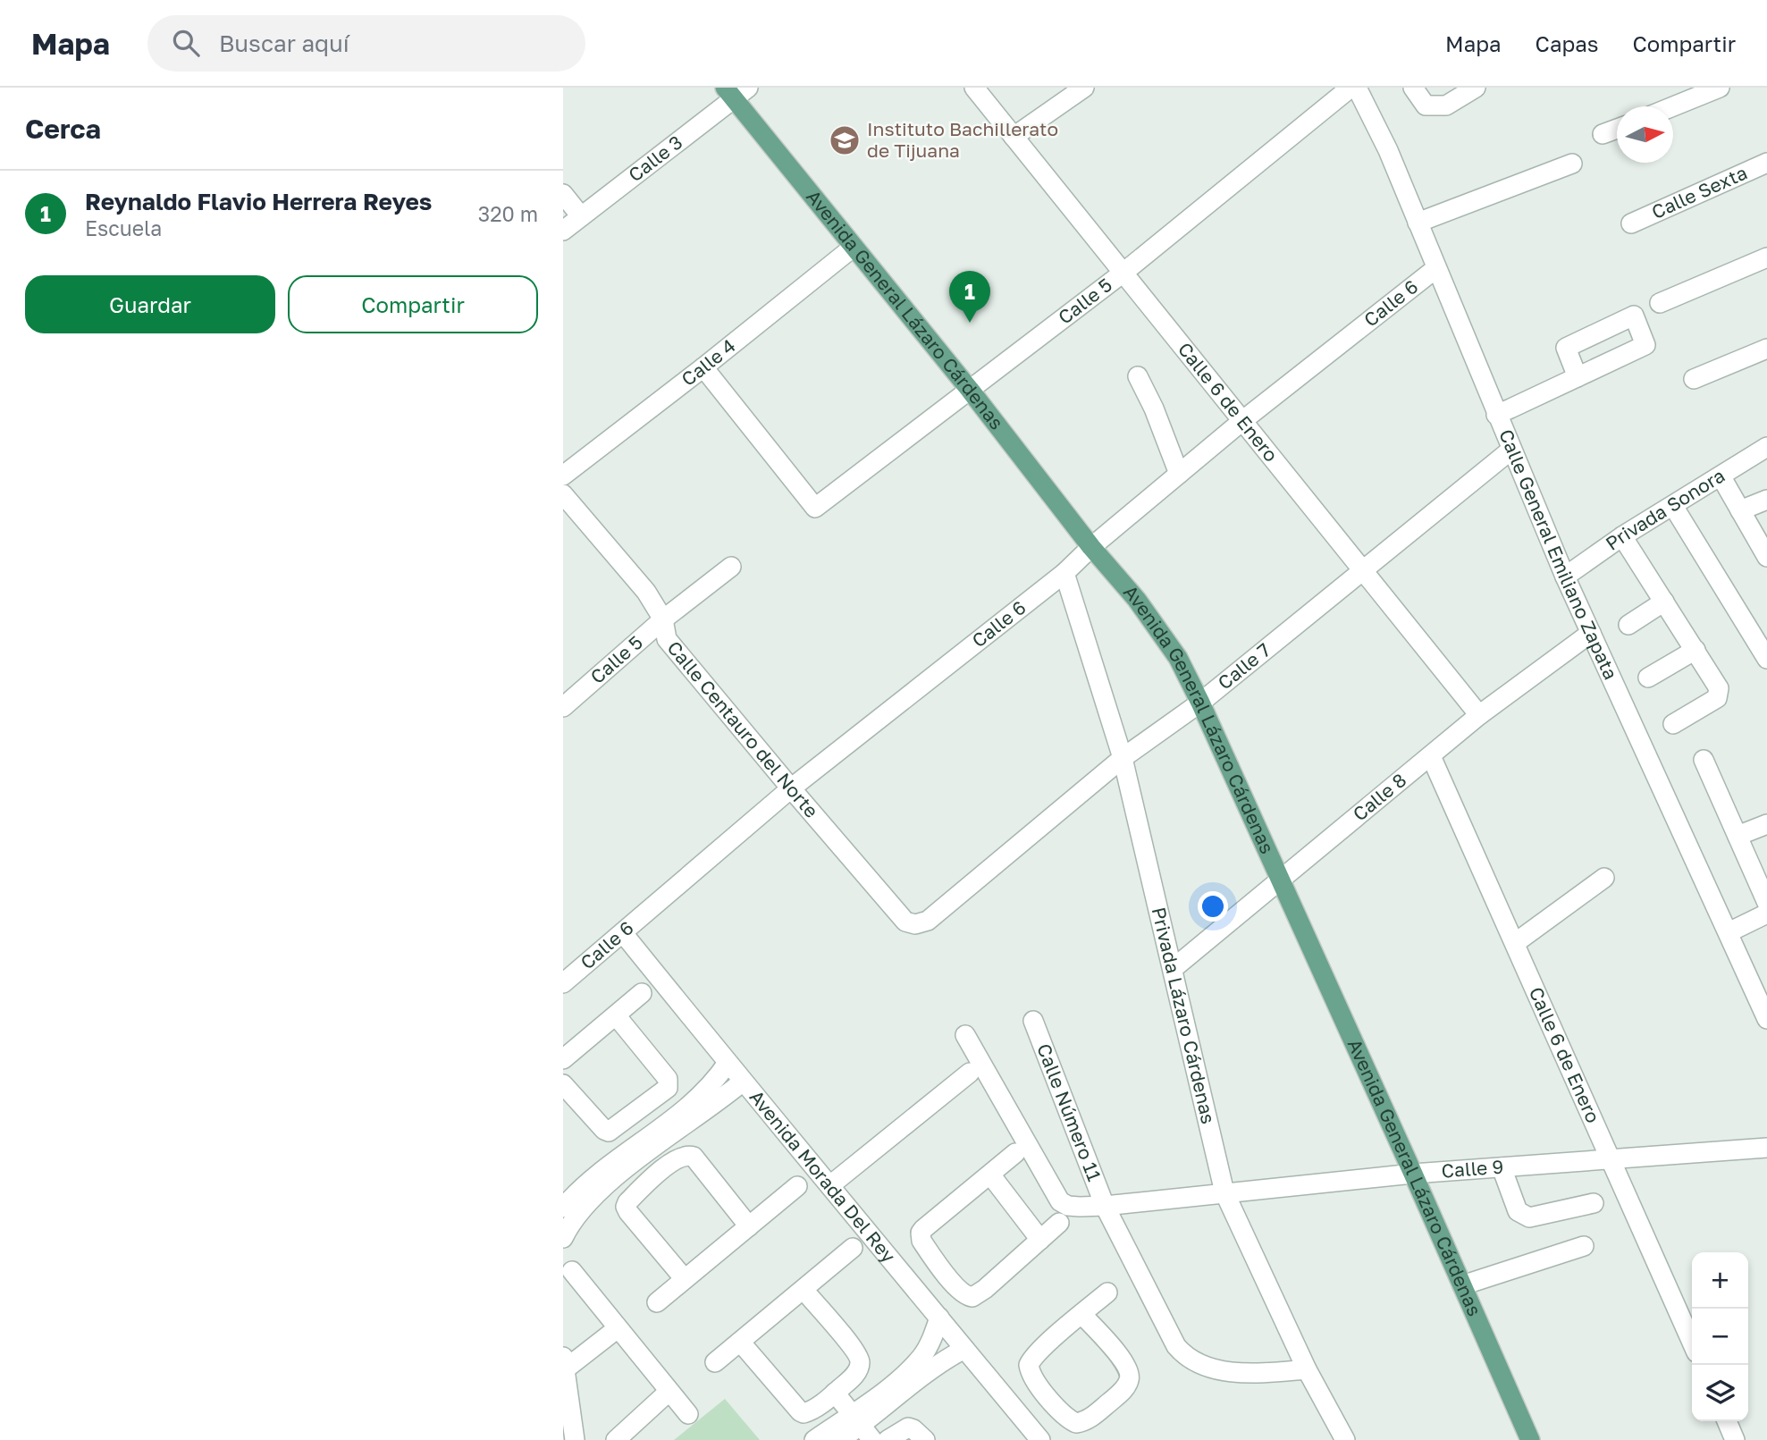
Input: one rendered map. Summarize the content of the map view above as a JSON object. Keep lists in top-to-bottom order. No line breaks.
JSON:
{"streets":{"main road":["Avenida General Lázaro Cárdenas"],"street":["Calle 3","Calle Sexta","Calle 5","Calle 6","Calle 4","Calle 6 de Enero","Privada Sonora","Calle General Emiliano Zapata","Calle 7","Calle Centauro del Norte","Calle 8","Privada Lázaro Cárdenas","Calle Número 11","Calle 9","Avenida Morada Del Rey"]},"crossings":[["Calle 3","Avenida General Lázaro Cárdenas"],["Calle 5","Avenida General Lázaro Cárdenas"],["Calle 5","Calle 4"],["Calle 5","Calle 6 de Enero"],["Calle 5","Calle Centauro del Norte"],["Calle 6","Avenida General Lázaro Cárdenas"],["Calle 6","Calle 6 de Enero"],["Calle 6","Calle General Emiliano Zapata"],["Calle 6","Calle Centauro del Norte"],["Calle 6","Privada Lázaro Cárdenas"],["Calle 6","Avenida Morada Del Rey"],["Avenida General Lázaro Cárdenas","Calle 4"],["Avenida General Lázaro Cárdenas","Calle 7"],["Avenida General Lázaro Cárdenas","Calle 8"],["Avenida General Lázaro Cárdenas","Calle 9"],["Calle 6 de Enero","Calle 7"],["Calle 6 de Enero","Calle 8"],["Calle 6 de Enero","Calle 9"],["Privada Sonora","Calle General Emiliano Zapata"],["Calle General Emiliano Zapata","Calle 7"],["Calle General Emiliano Zapata","Calle 8"],["Calle 7","Calle Centauro del Norte"],["Calle 7","Privada Lázaro Cárdenas"],["Calle 8","Privada Lázaro Cárdenas"],["Privada Lázaro Cárdenas","Calle Número 11"],["Privada Lázaro Cárdenas","Calle 9"],["Calle Número 11","Calle 9"]],"places":{"school or university":["Instituto Bachillerato de Tijuana"]},"north":"right","page":{"header":"Mapa","search":"Buscar aquí","nav":["Mapa","Capas","Compartir"],"heading":"Cerca","list":[{"mark":"1","name":"Reynaldo Flavio Herrera Reyes","note":"Escuela","value":"320 m"}],"buttons":["Guardar","Compartir"],"pins":"1","map_buttons":["+","−"]}}
